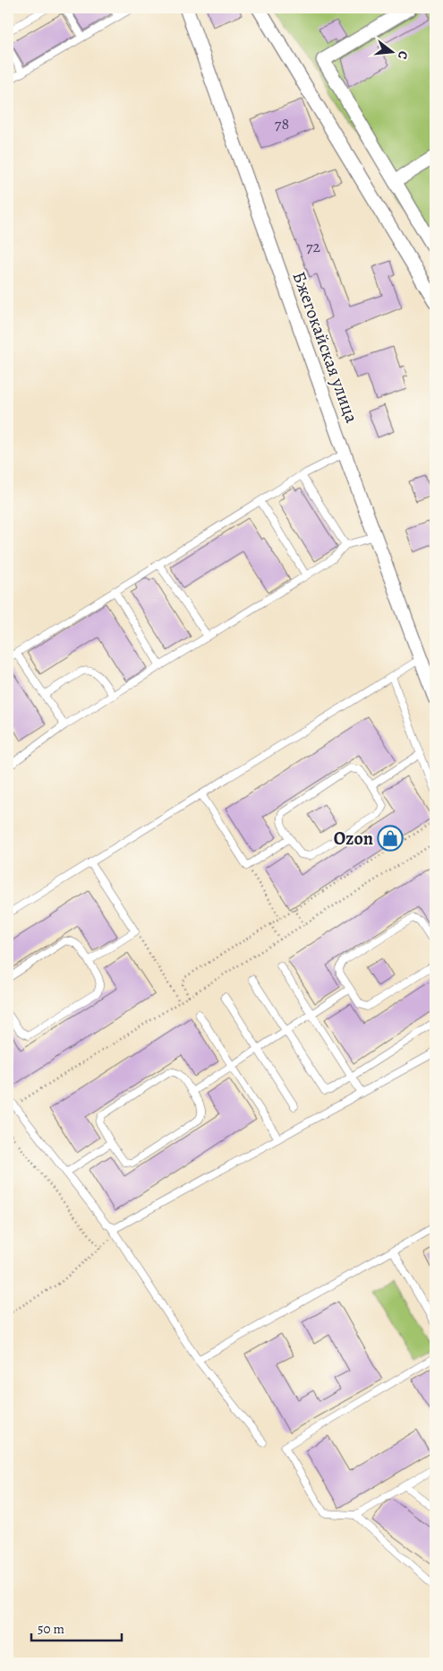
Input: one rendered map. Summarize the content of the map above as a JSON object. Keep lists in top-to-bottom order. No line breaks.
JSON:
{"streets":{"street":["Бжегокайская улица"]},"places":{"shop":["Ozon"]},"house_numbers":["78","72"],"scale_bar":"50 m","north":"right"}
